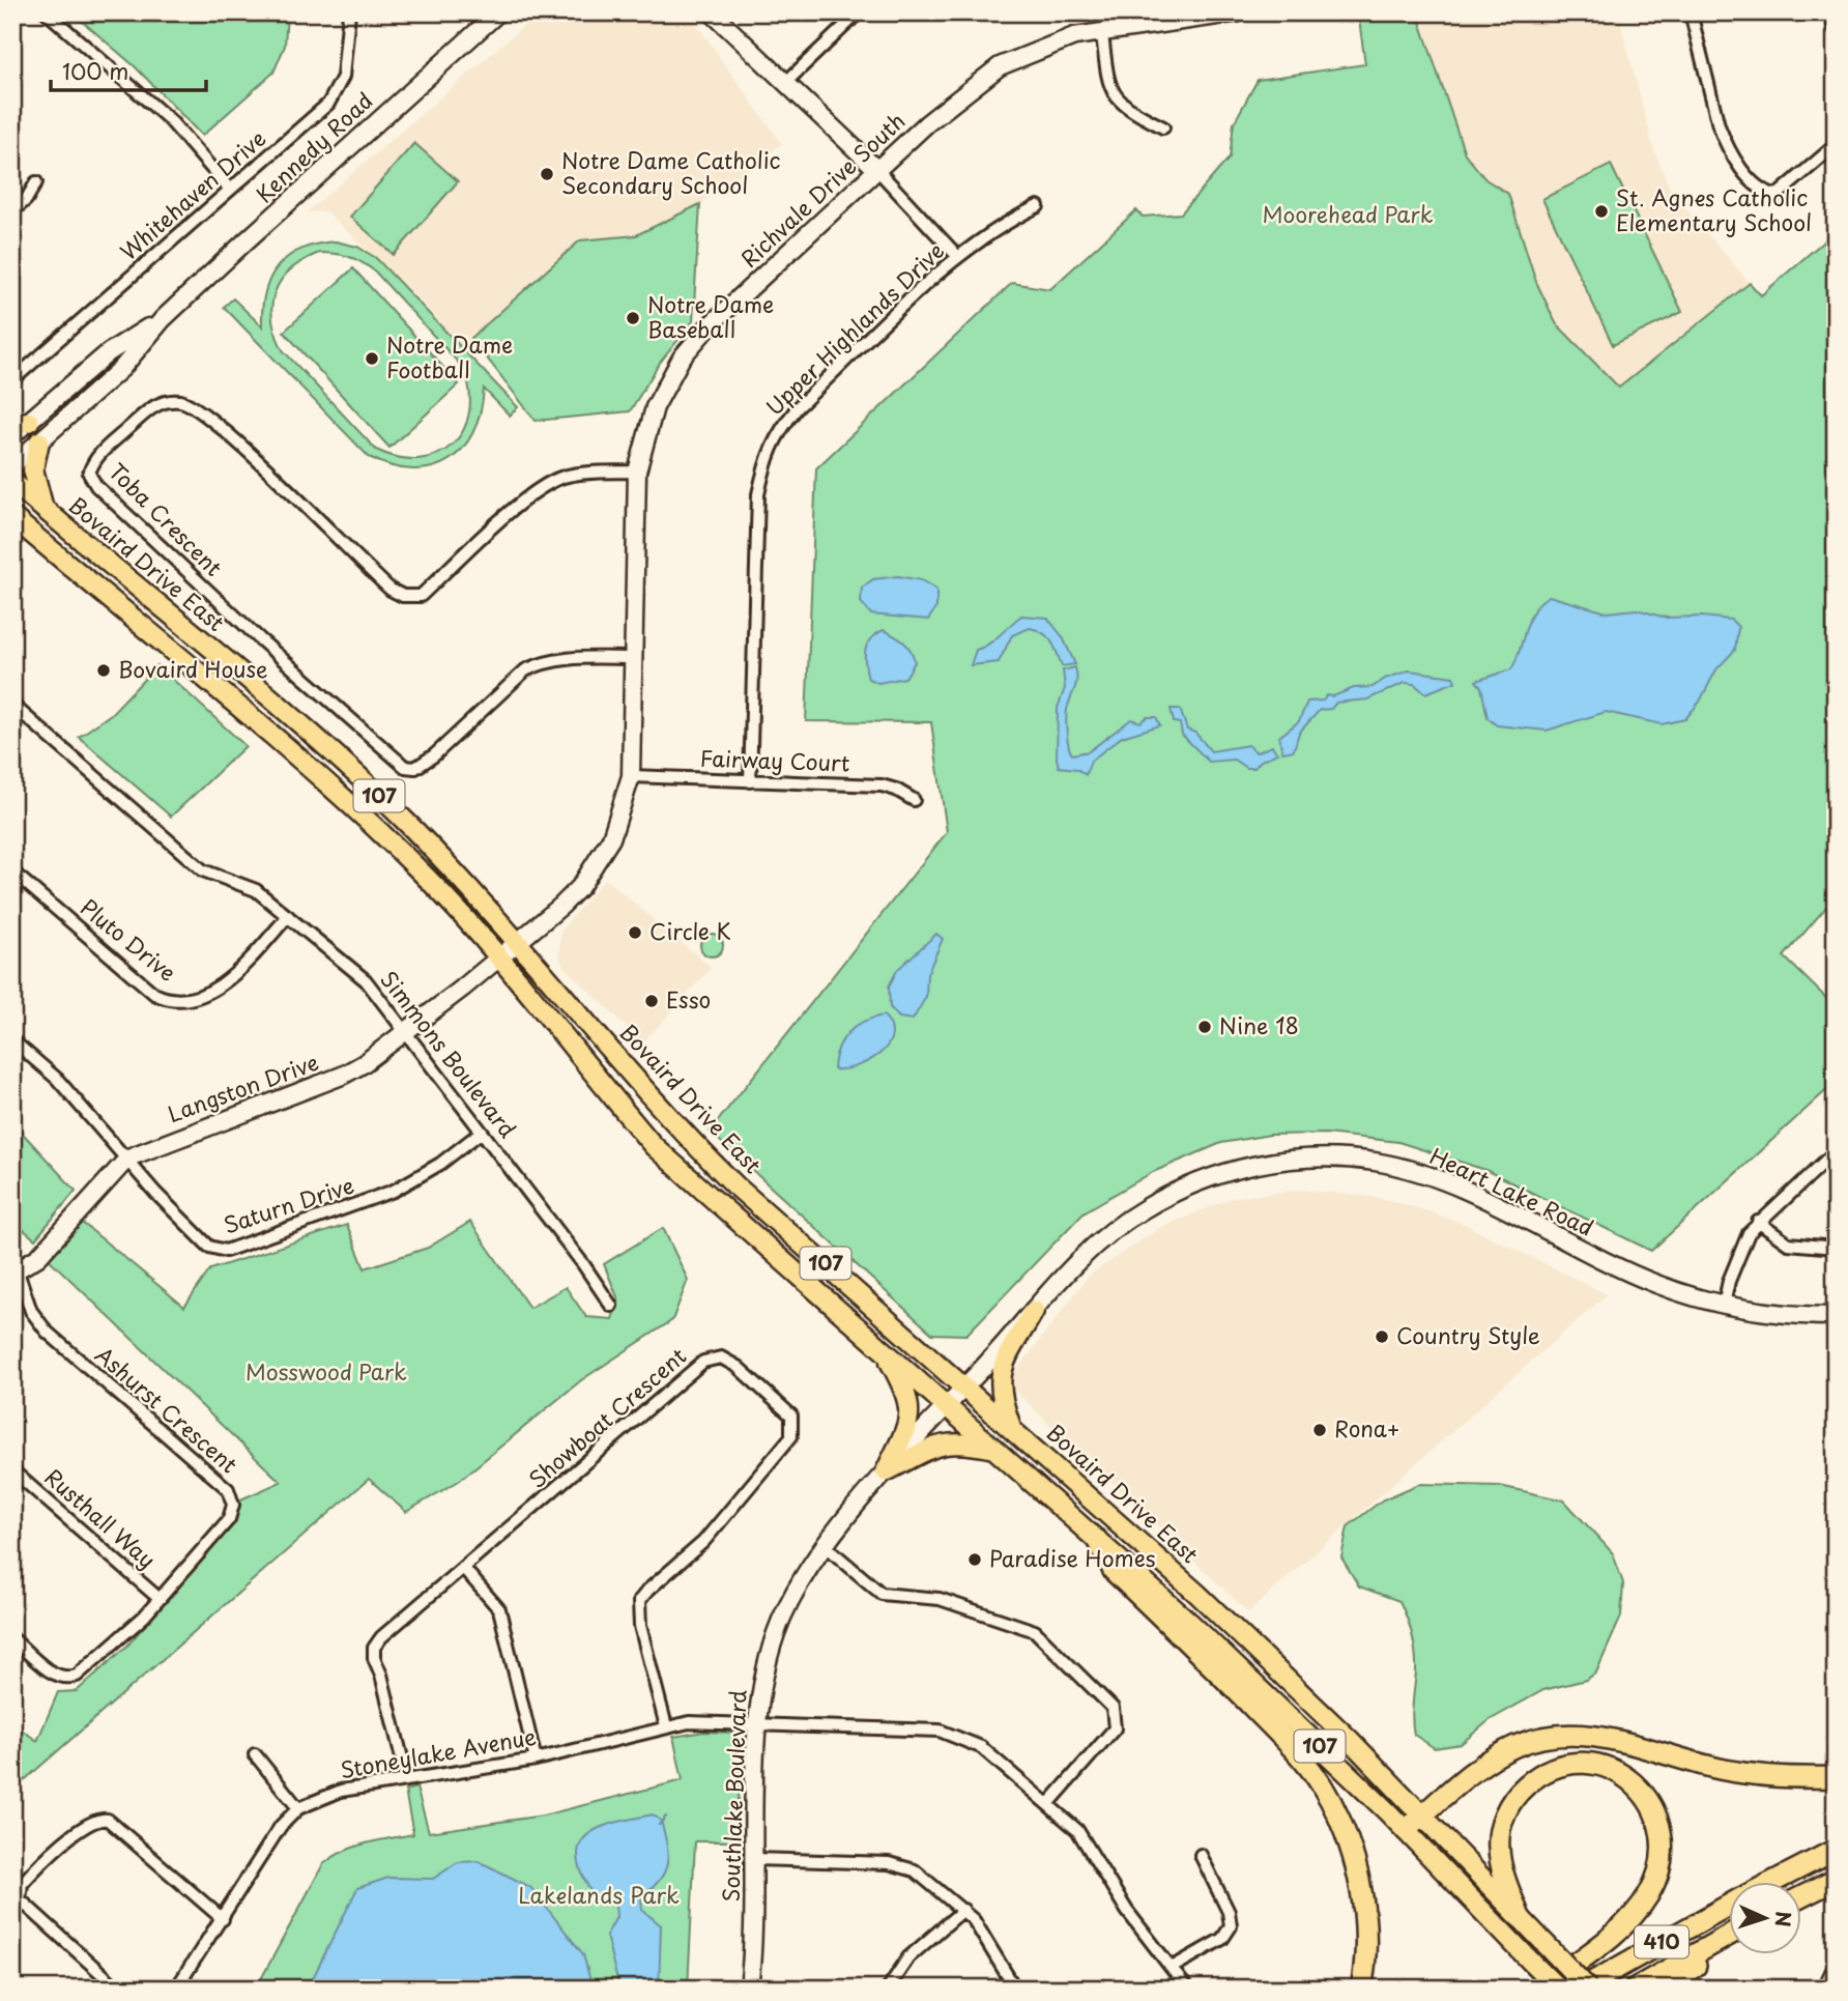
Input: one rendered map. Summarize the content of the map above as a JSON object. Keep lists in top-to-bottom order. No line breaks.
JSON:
{"streets":{"highway":["410"],"main road":["Bovaird Drive East","107"],"street":["Kennedy Road","Richvale Drive South","Whitehaven Drive","Upper Highlands Drive","Toba Crescent","Fairway Court","Pluto Drive","Simmons Boulevard","Langston Drive","Heart Lake Road","Saturn Drive","Ashurst Crescent","Showboat Crescent","Rusthall Way","Stoneylake Avenue","Southlake Boulevard"]},"crossings":[["Richvale Drive South","Toba Crescent"],["Richvale Drive South","Bovaird Drive East"],["Richvale Drive South","Fairway Court"],["Richvale Drive South","107"],["Richvale Drive South","Langston Drive"],["Upper Highlands Drive","Fairway Court"],["Bovaird Drive East","Heart Lake Road"],["107","Langston Drive"],["107","Heart Lake Road"],["107","Southlake Boulevard"],["Pluto Drive","Simmons Boulevard"],["Simmons Boulevard","Langston Drive"],["Simmons Boulevard","Saturn Drive"],["Langston Drive","Saturn Drive"],["Langston Drive","Ashurst Crescent"],["Heart Lake Road","Southlake Boulevard"],["Ashurst Crescent","Rusthall Way"],["Showboat Crescent","Stoneylake Avenue"],["Stoneylake Avenue","Southlake Boulevard"]],"parks":["Moorehead Park","Mosswood Park","Lakelands Park"],"places":["Notre Dame Catholic Secondary School","St. Agnes Catholic Elementary School","Notre Dame Baseball","Notre Dame Football","Bovaird House","Circle K","Esso","Nine 18","Country Style","Rona+","Paradise Homes"],"scale_bar":"100 m","north":"right"}
